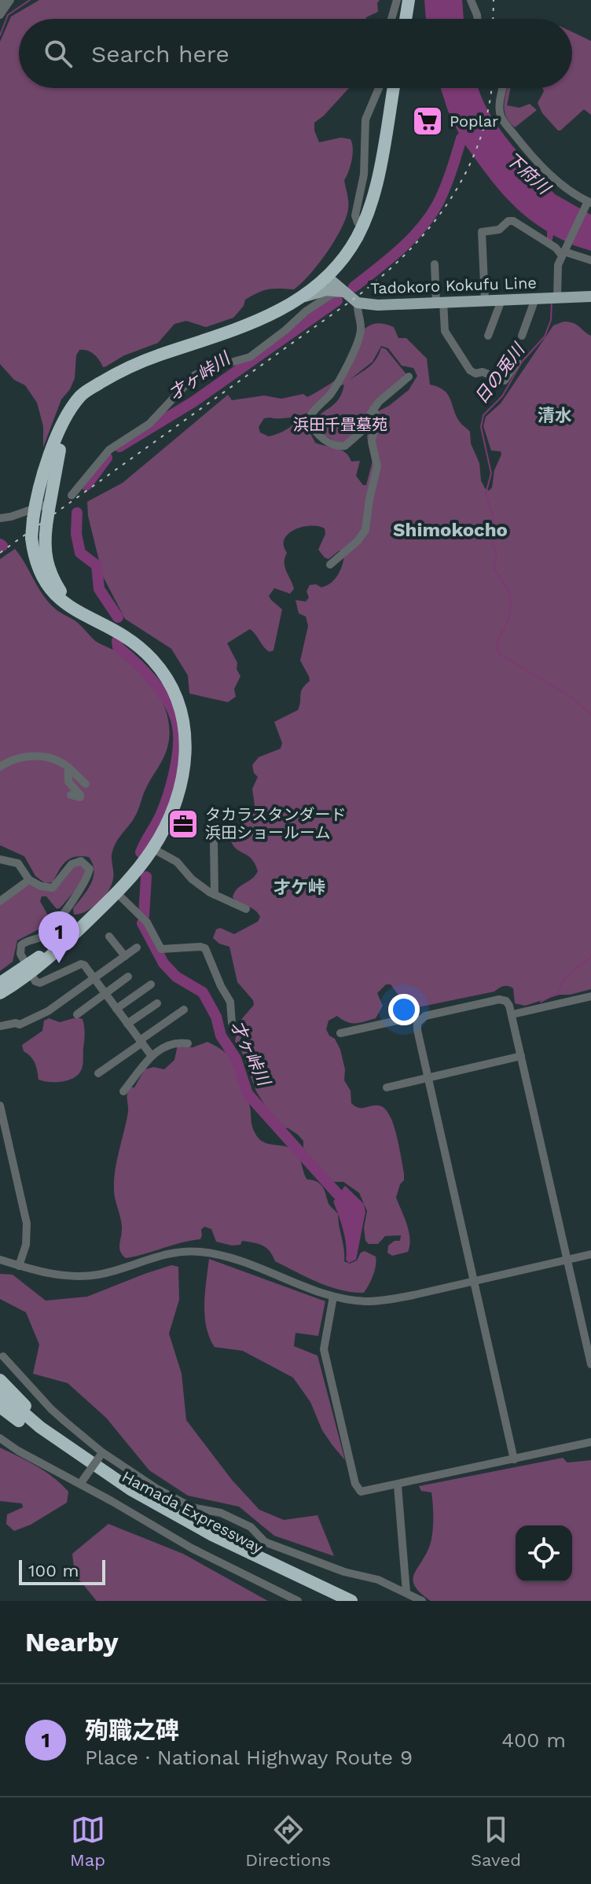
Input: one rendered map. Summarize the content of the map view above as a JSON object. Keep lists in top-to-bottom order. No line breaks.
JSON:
{"streets":{"highway":["Hamada Expressway"],"main road":["Tadokoro Kokufu Line"]},"districts":["清水","Shimokocho","才ケ峠"],"water":["下府川","日の兎川","才ヶ峠川"],"parks":["浜田千畳墓苑"],"places":{"supermarket":["Poplar"],"office":["タカラスタンダード 浜田ショールーム"]},"scale_bar":"100 m","page":{"search":"Search here","pins":"1","scale":"100 m","heading":"Nearby","list":[{"mark":"1","name":"殉職之碑","note":"Place · National Highway Route 9","value":"400 m"}],"nav":["Map","Directions","Saved"]}}
